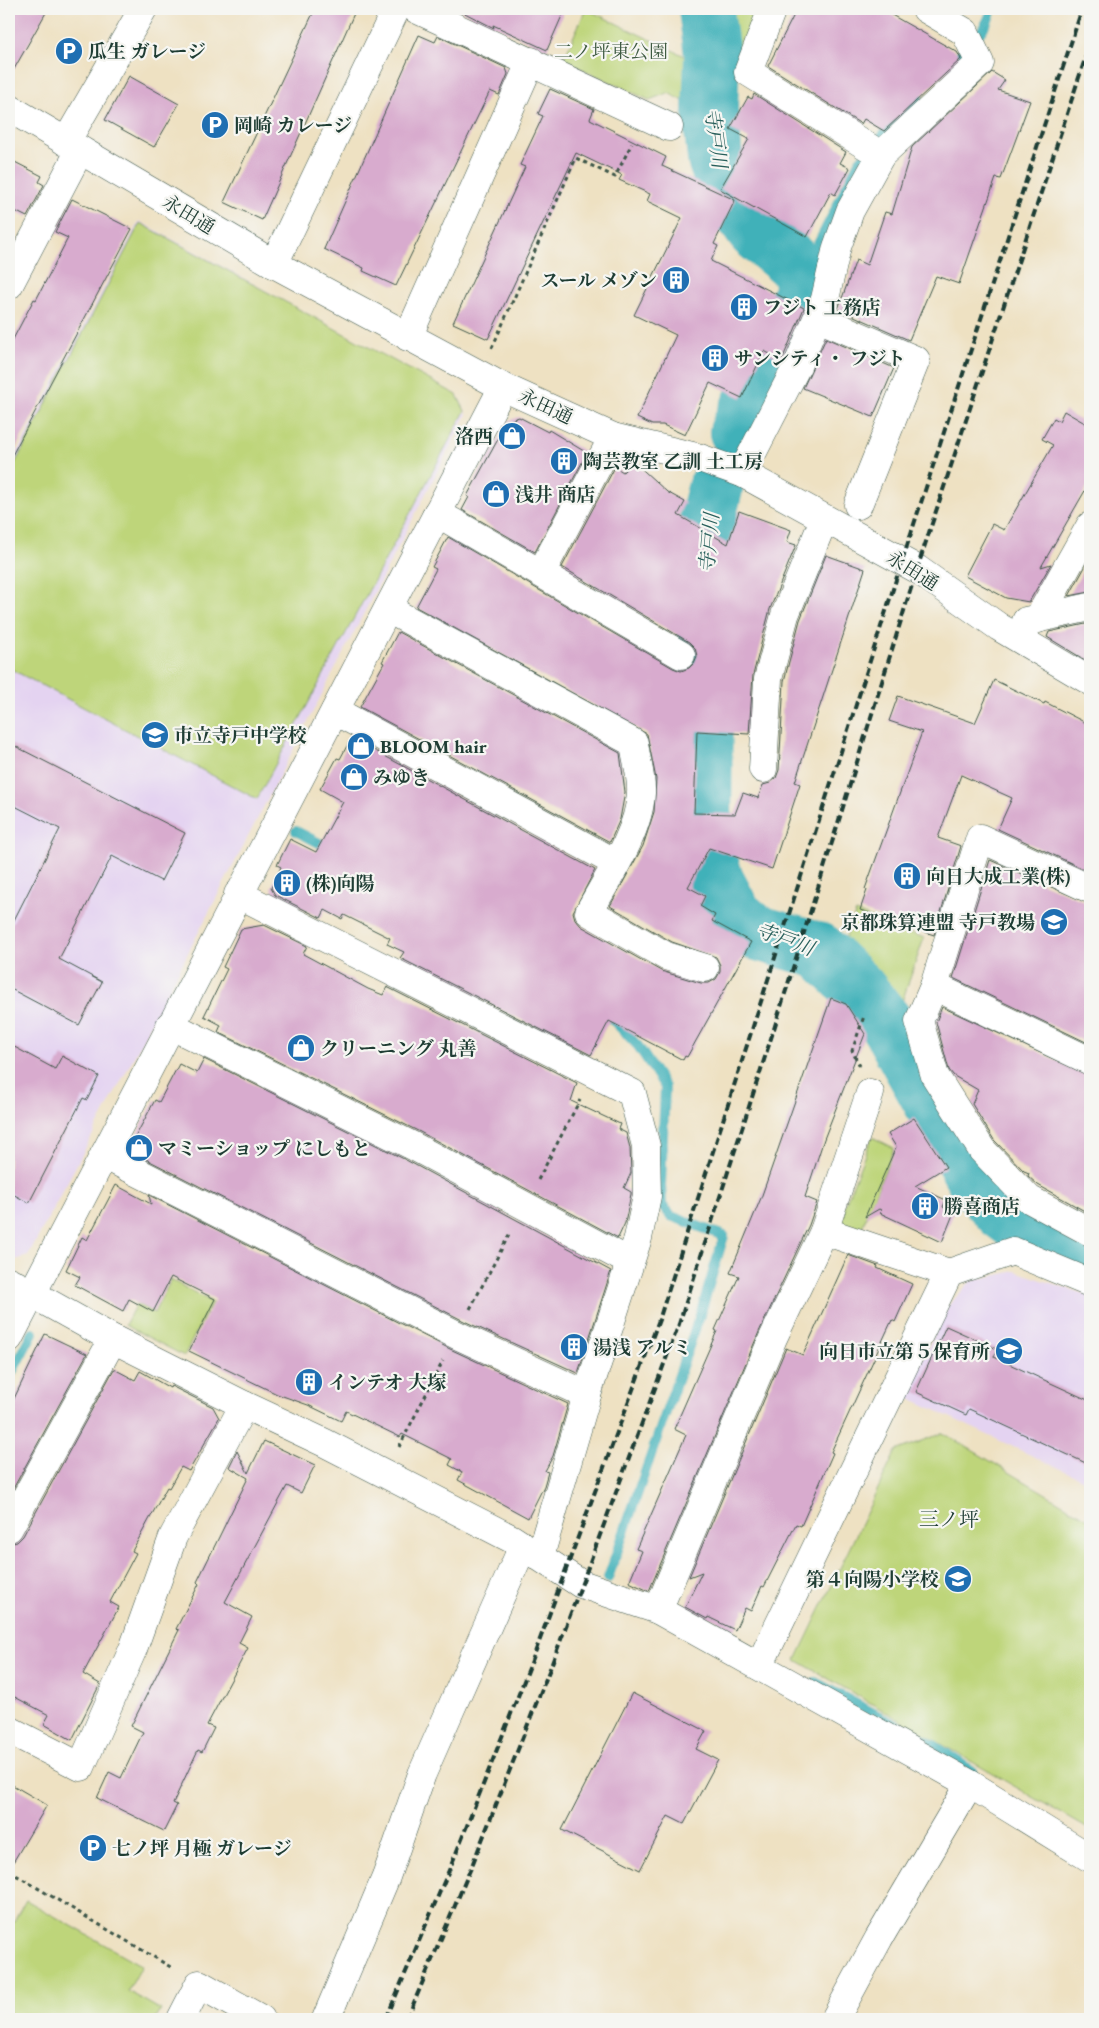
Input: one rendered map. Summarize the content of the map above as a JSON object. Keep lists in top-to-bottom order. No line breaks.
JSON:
{"streets":{"street":["永田通"]},"districts":["三ノ坪"],"water":["寺戸川"],"parks":["二ノ坪東公園"],"places":{"parking":["瓜生 ガレージ","岡崎 カレージ","七ノ坪 月極 ガレージ"],"building":["スール メゾン","フジト 工務店","サンシティ・ フジト","陶芸教室 乙訓 土工房","向日大成工業(株)","(株)向陽","勝喜商店","湯浅 アルミ","インテオ 大塚"],"shop":["洛西","浅井 商店","BLOOM hair","みゆき","クリーニング 丸善","マミーショップ にしもと"],"school or university":["市立寺戸中学校","京都珠算連盟 寺戸教場","向日市立第５保育所","第４向陽小学校"]}}
